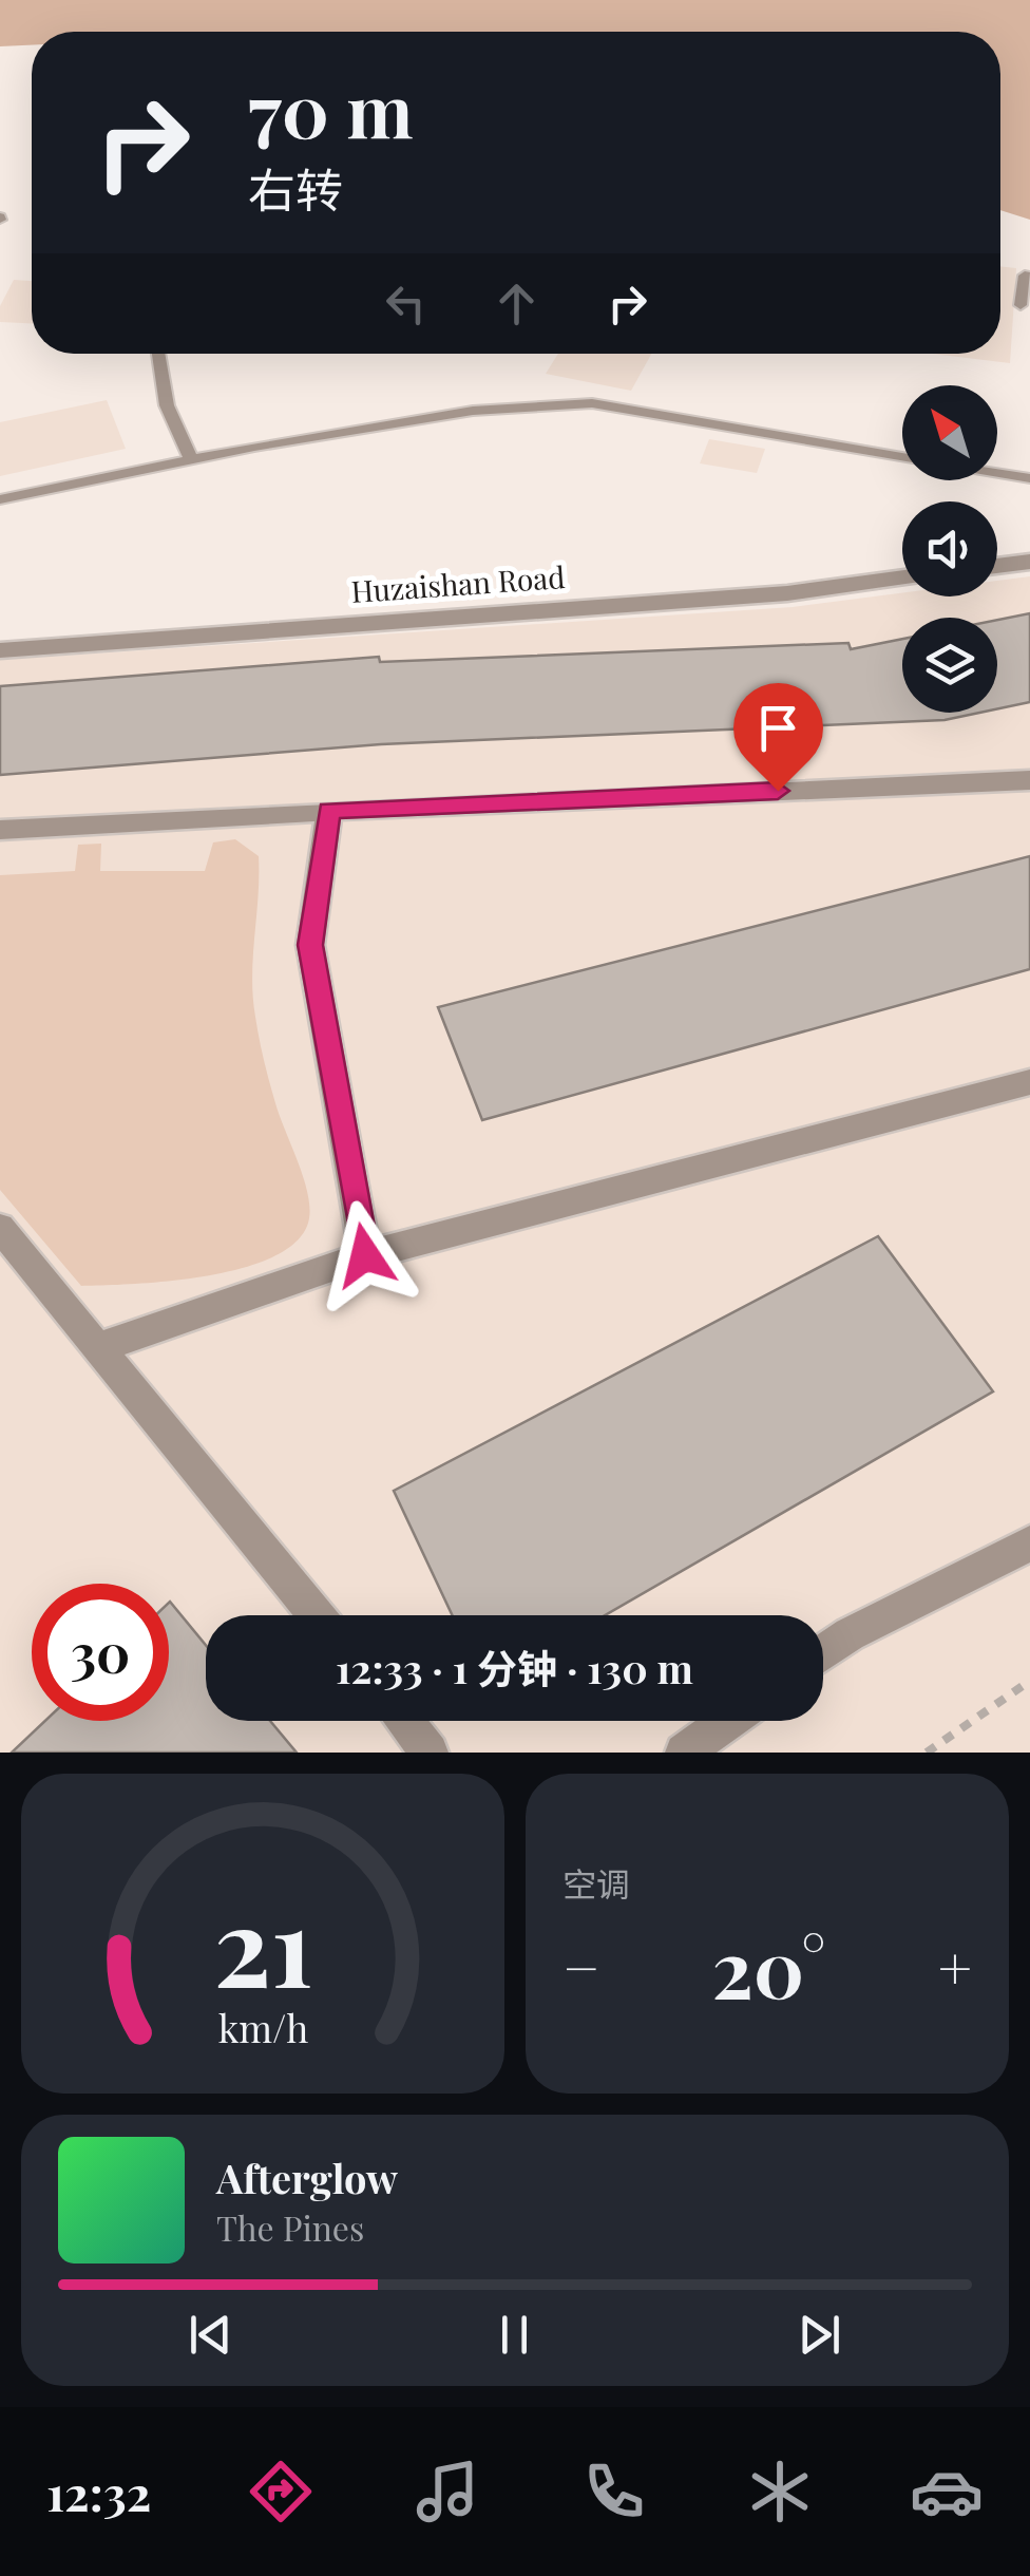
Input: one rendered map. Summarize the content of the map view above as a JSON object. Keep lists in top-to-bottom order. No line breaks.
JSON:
{"streets":{"street":["Huzaishan Road"]},"north":"top left","page":{"turn":["70 m","右转"],"limit":"30","trip":"12:33 · 1 分钟 · 130 m","tile":"空调","heat":["−","20°","+"],"song":["Afterglow","The Pines"],"tabs":"12:32","gauge":["21","km/h"]}}
